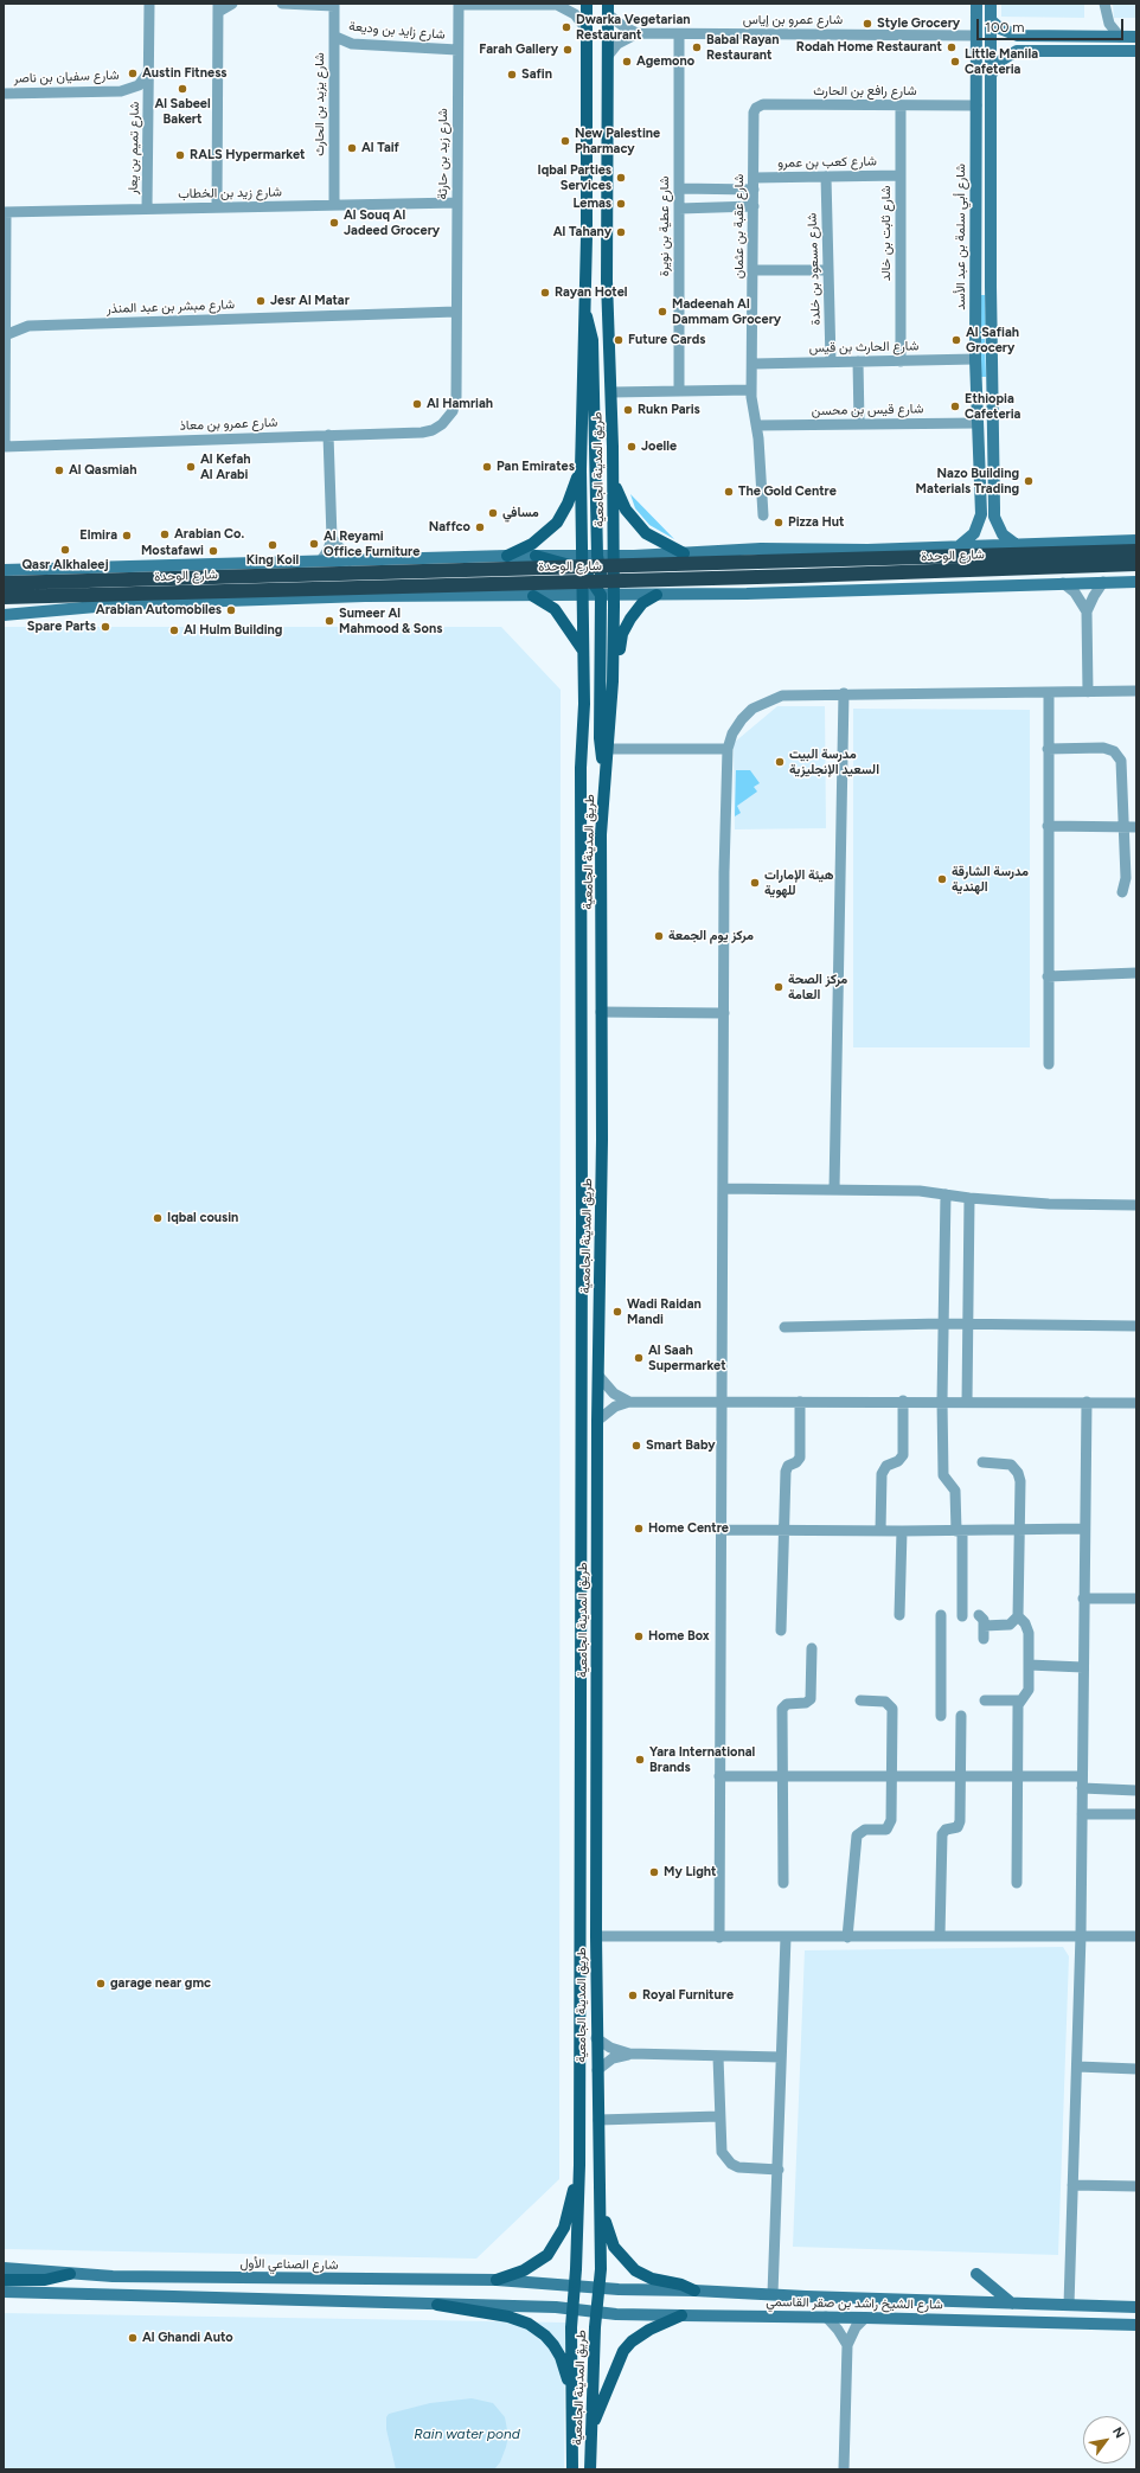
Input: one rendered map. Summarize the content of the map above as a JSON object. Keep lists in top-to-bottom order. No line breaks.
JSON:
{"streets":{"highway":["شارع الوحدة"],"main road":["طريق المدينة الجامعية"],"street":["شارع عمرو بن إياس","شارع زايد بن وديعة","شارع سفيان بن ناصر","شارع رافع بن الحارث","شارع يزيد بن الحارث","شارع تميم بن يعار","شارع زيد بن حارثة","شارع كعب بن عمرو","شارع زيد بن الخطاب","شارع عطية بن نويرة","شارع عقبة بن عثمان","شارع ثابت بن خالد","شارع أبي سلمة بن عبد الأسد","شارع مسعود بن خلدة","شارع مبشر بن عبد المنذر","شارع الحارث بن قيس","شارع قيس بن محسن","شارع عمرو بن معاذ","شارع الصناعي الأول","شارع الشيخ راشد بن صقر القاسمي"]},"crossings":[["شارع عمرو بن إياس","شارع عطية بن نويرة"],["شارع عمرو بن إياس","شارع أبي سلمة بن عبد الأسد"],["شارع عمرو بن إياس","طريق المدينة الجامعية"],["شارع زايد بن وديعة","شارع يزيد بن الحارث"],["شارع زايد بن وديعة","شارع زيد بن حارثة"],["شارع سفيان بن ناصر","شارع تميم بن يعار"],["شارع رافع بن الحارث","شارع عقبة بن عثمان"],["شارع رافع بن الحارث","شارع ثابت بن خالد"],["شارع رافع بن الحارث","شارع أبي سلمة بن عبد الأسد"],["شارع يزيد بن الحارث","شارع زيد بن الخطاب"],["شارع تميم بن يعار","شارع زيد بن الخطاب"],["شارع زيد بن حارثة","شارع زيد بن الخطاب"],["شارع زيد بن حارثة","شارع مبشر بن عبد المنذر"],["شارع زيد بن حارثة","شارع عمرو بن معاذ"],["شارع كعب بن عمرو","شارع عقبة بن عثمان"],["شارع كعب بن عمرو","شارع ثابت بن خالد"],["شارع كعب بن عمرو","شارع مسعود بن خلدة"],["شارع عقبة بن عثمان","شارع الحارث بن قيس"],["شارع عقبة بن عثمان","شارع قيس بن محسن"],["شارع ثابت بن خالد","شارع الحارث بن قيس"],["شارع أبي سلمة بن عبد الأسد","شارع الحارث بن قيس"],["شارع أبي سلمة بن عبد الأسد","شارع قيس بن محسن"],["شارع مسعود بن خلدة","شارع الحارث بن قيس"],["طريق المدينة الجامعية","شارع الصناعي الأول"],["طريق المدينة الجامعية","شارع الشيخ راشد بن صقر القاسمي"],["شارع الصناعي الأول","شارع الشيخ راشد بن صقر القاسمي"]],"water":["Rain water pond"],"places":["Style Grocery","Dwarka Vegetarian Restaurant","Babal Rayan Restaurant","Rodah Home Restaurant","Farah Gallery","Agemono","Little Manila Cafeteria","Austin Fitness","Safin","Al Sabeel Bakert","New Palestine Pharmacy","Al Taif","RALS Hypermarket","Iqbal Parties Services","Lemas","Al Souq Al Jadeed Grocery","Al Tahany","Rayan Hotel","Jesr Al Matar","Madeenah Al Dammam Grocery","Future Cards","Al Safiah Grocery","Al Hamriah","Ethiopia Cafeteria","Rukn Paris","Joelle","Al Kefah Al Arabi","Pan Emirates","Al Qasmiah","Nazo Building Materials Trading","The Gold Centre","مسافي","Pizza Hut","Naffco","Arabian Co.","Elmira","Al Reyami Office Furniture","King Koil","Qasr Alkhaleej","Mostafawi","Arabian Automobiles","Sumeer Al Mahmood & Sons","Spare Parts","Al Hulm Building","مدرسة البيت السعيد الإنجليزية","مدرسة الشارقة الهندية","هيئة الإمارات للهوية","مركز يوم الجمعة","مركز الصحة العامة","Iqbal cousin","Wadi Raidan Mandi","Al Saah Supermarket","Smart Baby","Home Centre","Home Box","Yara International Brands","My Light","garage near gmc","Royal Furniture","Al Ghandi Auto"],"scale_bar":"100 m","north":"top right"}
